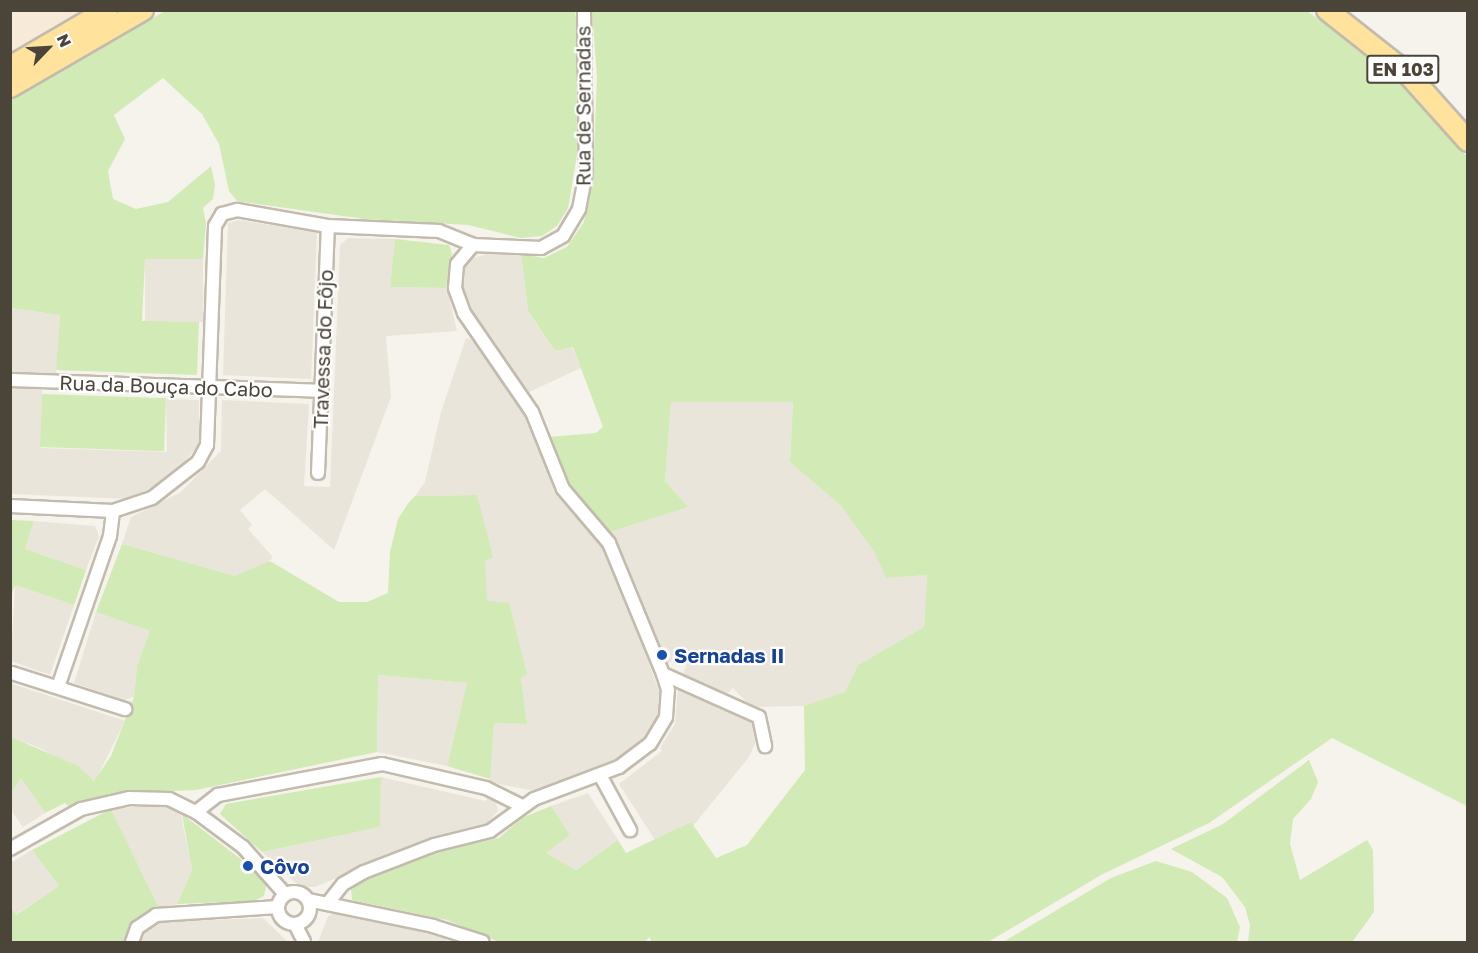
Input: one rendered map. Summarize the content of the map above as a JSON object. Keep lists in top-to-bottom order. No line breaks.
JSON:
{"streets":{"main road":["EN 103"],"street":["Rua de Sernadas","Travessa do Fôjo","Rua da Bouça do Cabo"]},"crossings":[["Rua de Sernadas","Travessa do Fôjo"],["Rua de Sernadas","Rua da Bouça do Cabo"],["Travessa do Fôjo","Rua da Bouça do Cabo"]],"places":["Sernadas II","Côvo"],"north":"top right"}
